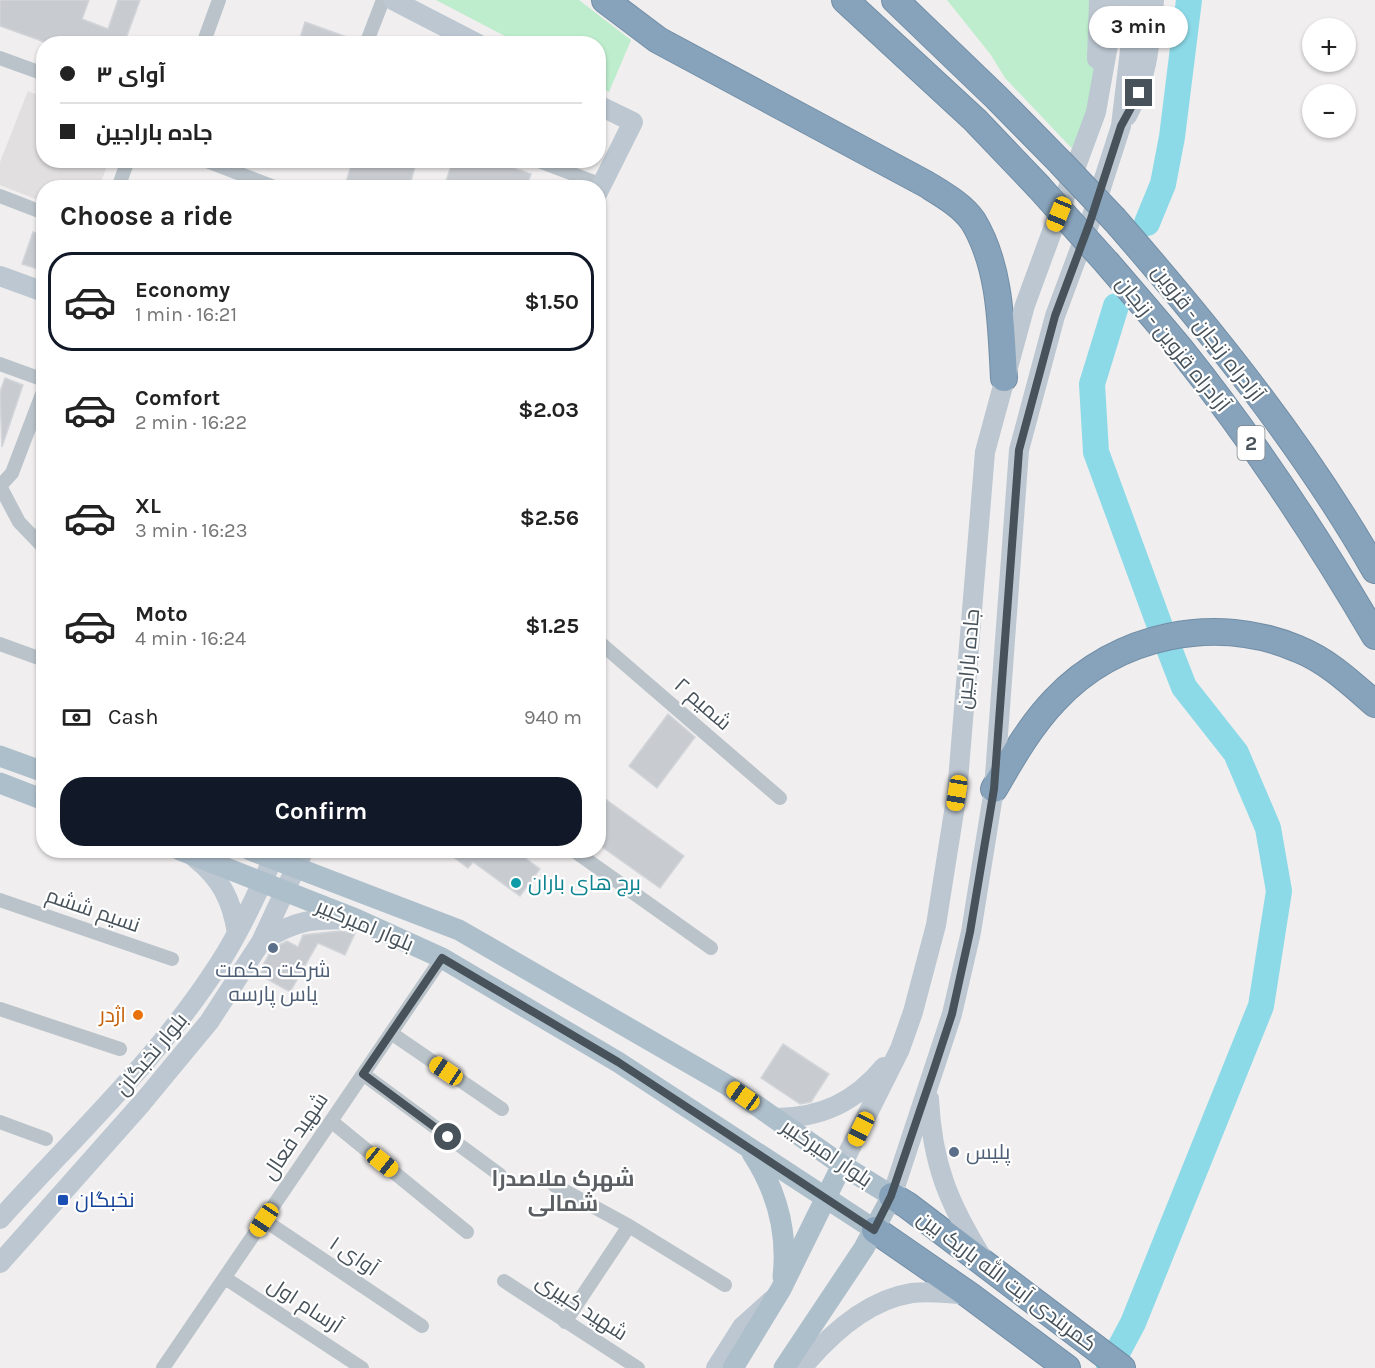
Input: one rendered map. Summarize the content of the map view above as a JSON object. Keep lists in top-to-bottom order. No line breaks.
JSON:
{"streets":{"highway":["آزادراه زنجان - قزوین","آزادراه قزوین - زنجان","2","کمربندی آیت الله باریک بین"],"main road":["جاده باراجین","بلوار امیرکبیر","بلوار نخبگان"],"street":["شمیم ۲","نسیم ششم","شهید فعال","آوای ۱","آرسام اول","شهید کبیری"]},"crossings":[["جاده باراجین","بلوار امیرکبیر"],["جاده باراجین","کمربندی آیت الله باریک بین"],["بلوار امیرکبیر","بلوار نخبگان"],["بلوار امیرکبیر","شهید فعال"],["بلوار امیرکبیر","کمربندی آیت الله باریک بین"],["شهید فعال","آوای ۱"],["شهید فعال","آرسام اول"]],"districts":["شهرک ملاصدرا شمالی"],"places":{"other":["برج های باران","شرکت حکمت یاس پارسه","اژدر","پلیس"],"transit":["نخبگان"]},"page":{"bubble":"3 min","map_buttons":["+","−"],"banner":["آوای ۳","جاده باراجین"],"heading":"Choose a ride","list":[{"name":"Economy","note":"1 min · 16:21","value":"$1.50"},{"name":"Comfort","note":"2 min · 16:22","value":"$2.03"},{"name":"XL","note":"3 min · 16:23","value":"$2.56"},{"name":"Moto","note":"4 min · 16:24","value":"$1.25"}],"pay":["Cash","940 m"],"buttons":"Confirm"}}
